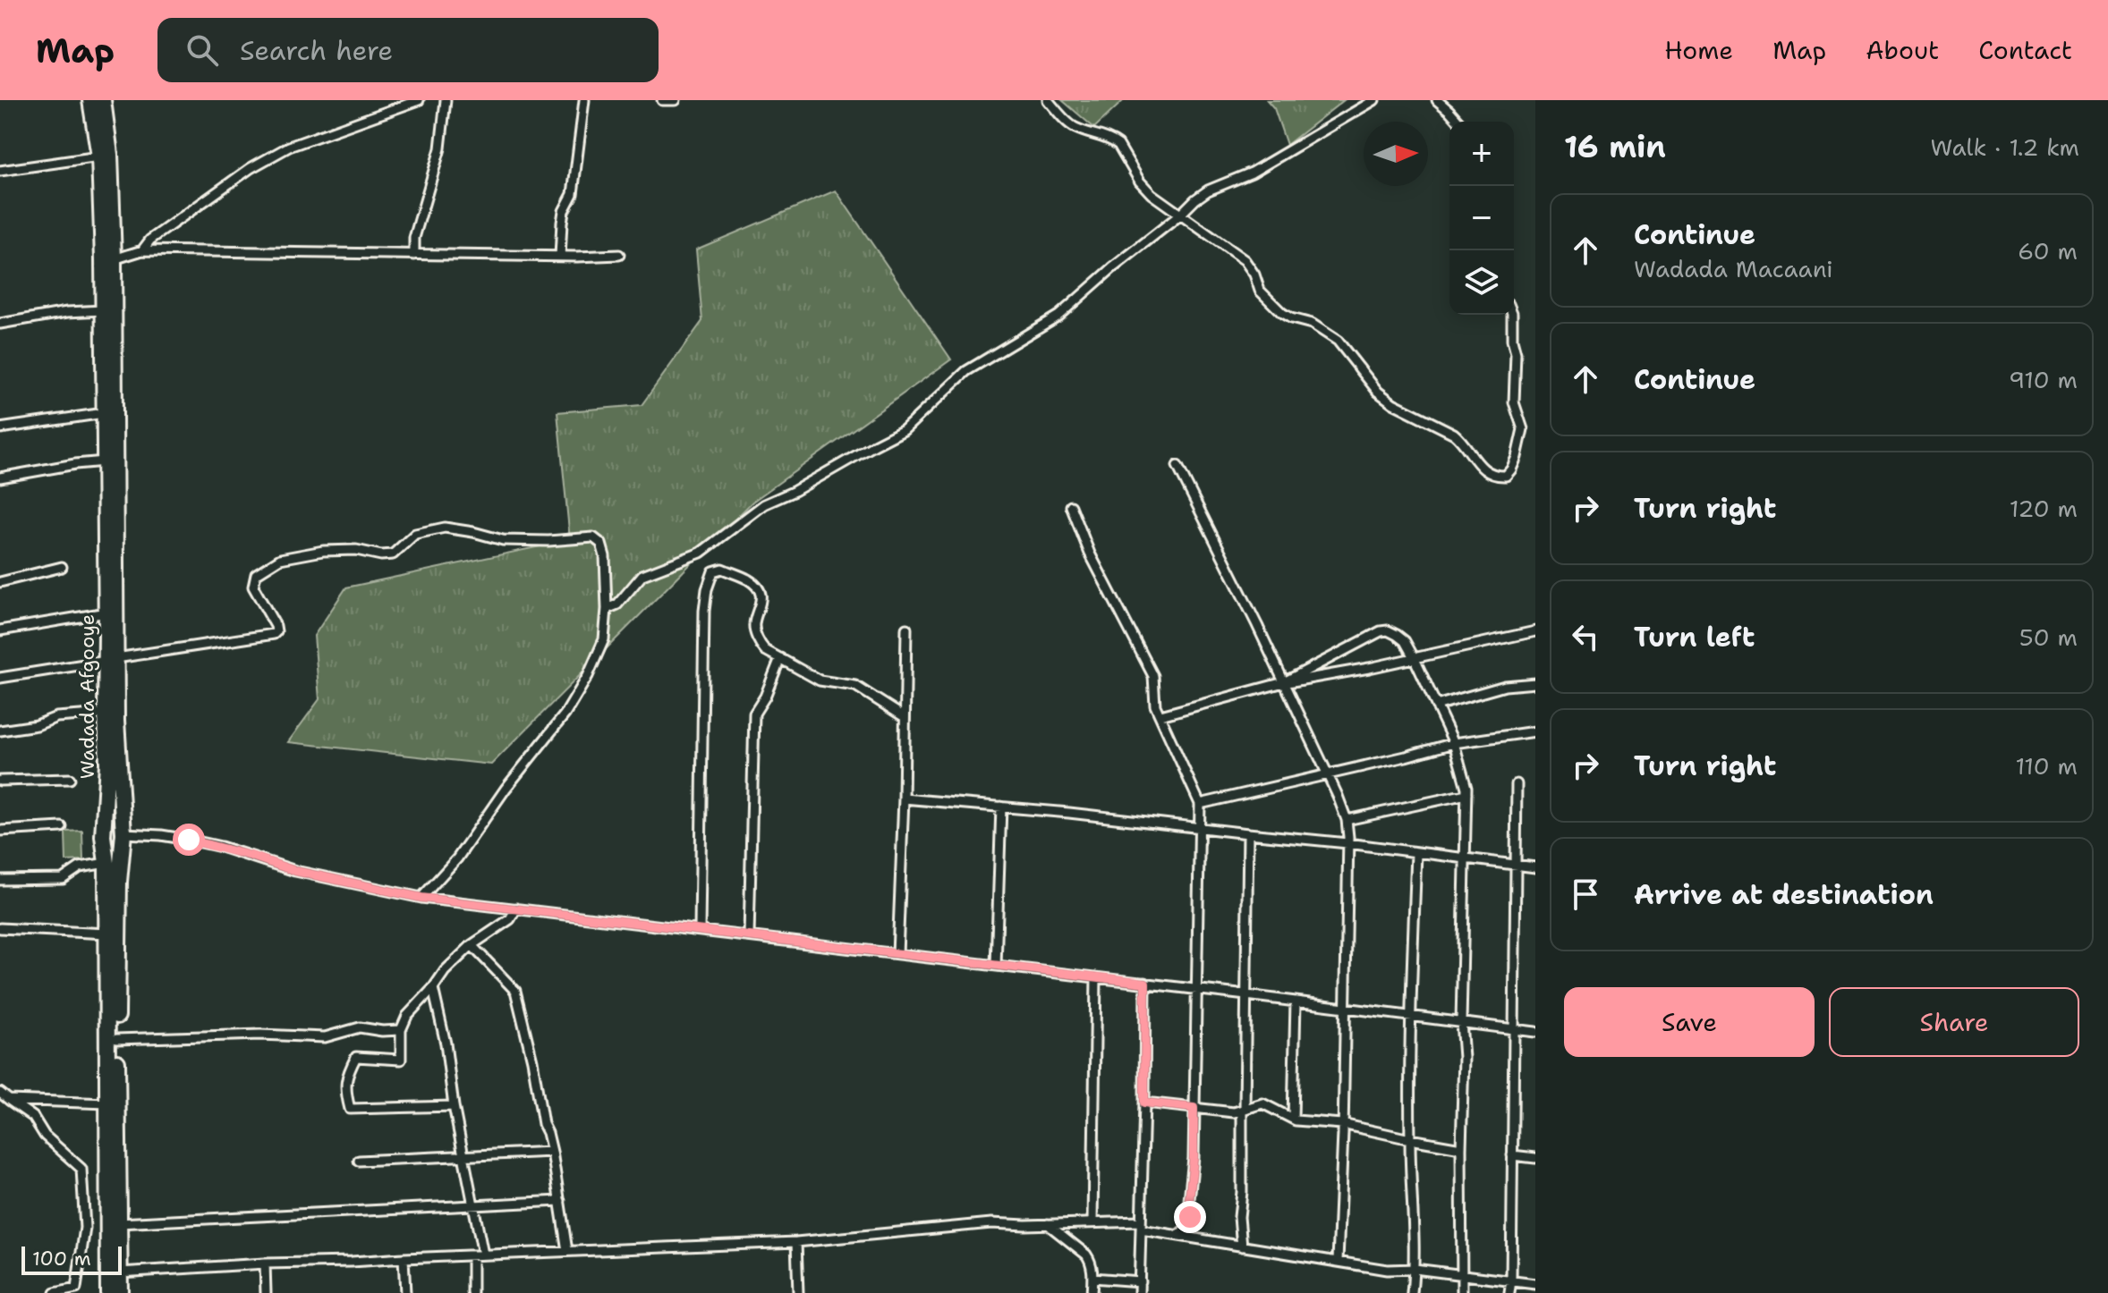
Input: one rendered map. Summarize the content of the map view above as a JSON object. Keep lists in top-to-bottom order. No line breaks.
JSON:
{"streets":{"highway":["Wadada Afgooye"]},"scale_bar":"100 m","north":"right","page":{"header":"Map","search":"Search here","nav":["Home","Map","About","Contact"],"heading":["16 min","Walk · 1.2 km"],"map_buttons":["+","−"],"list":[["Continue","Wadada Macaani","60 m"],["Continue","910 m"],["Turn right","120 m"],["Turn left","50 m"],["Turn right","110 m"],"Arrive at destination"],"buttons":["Save","Share"],"scale":"100 m"}}
